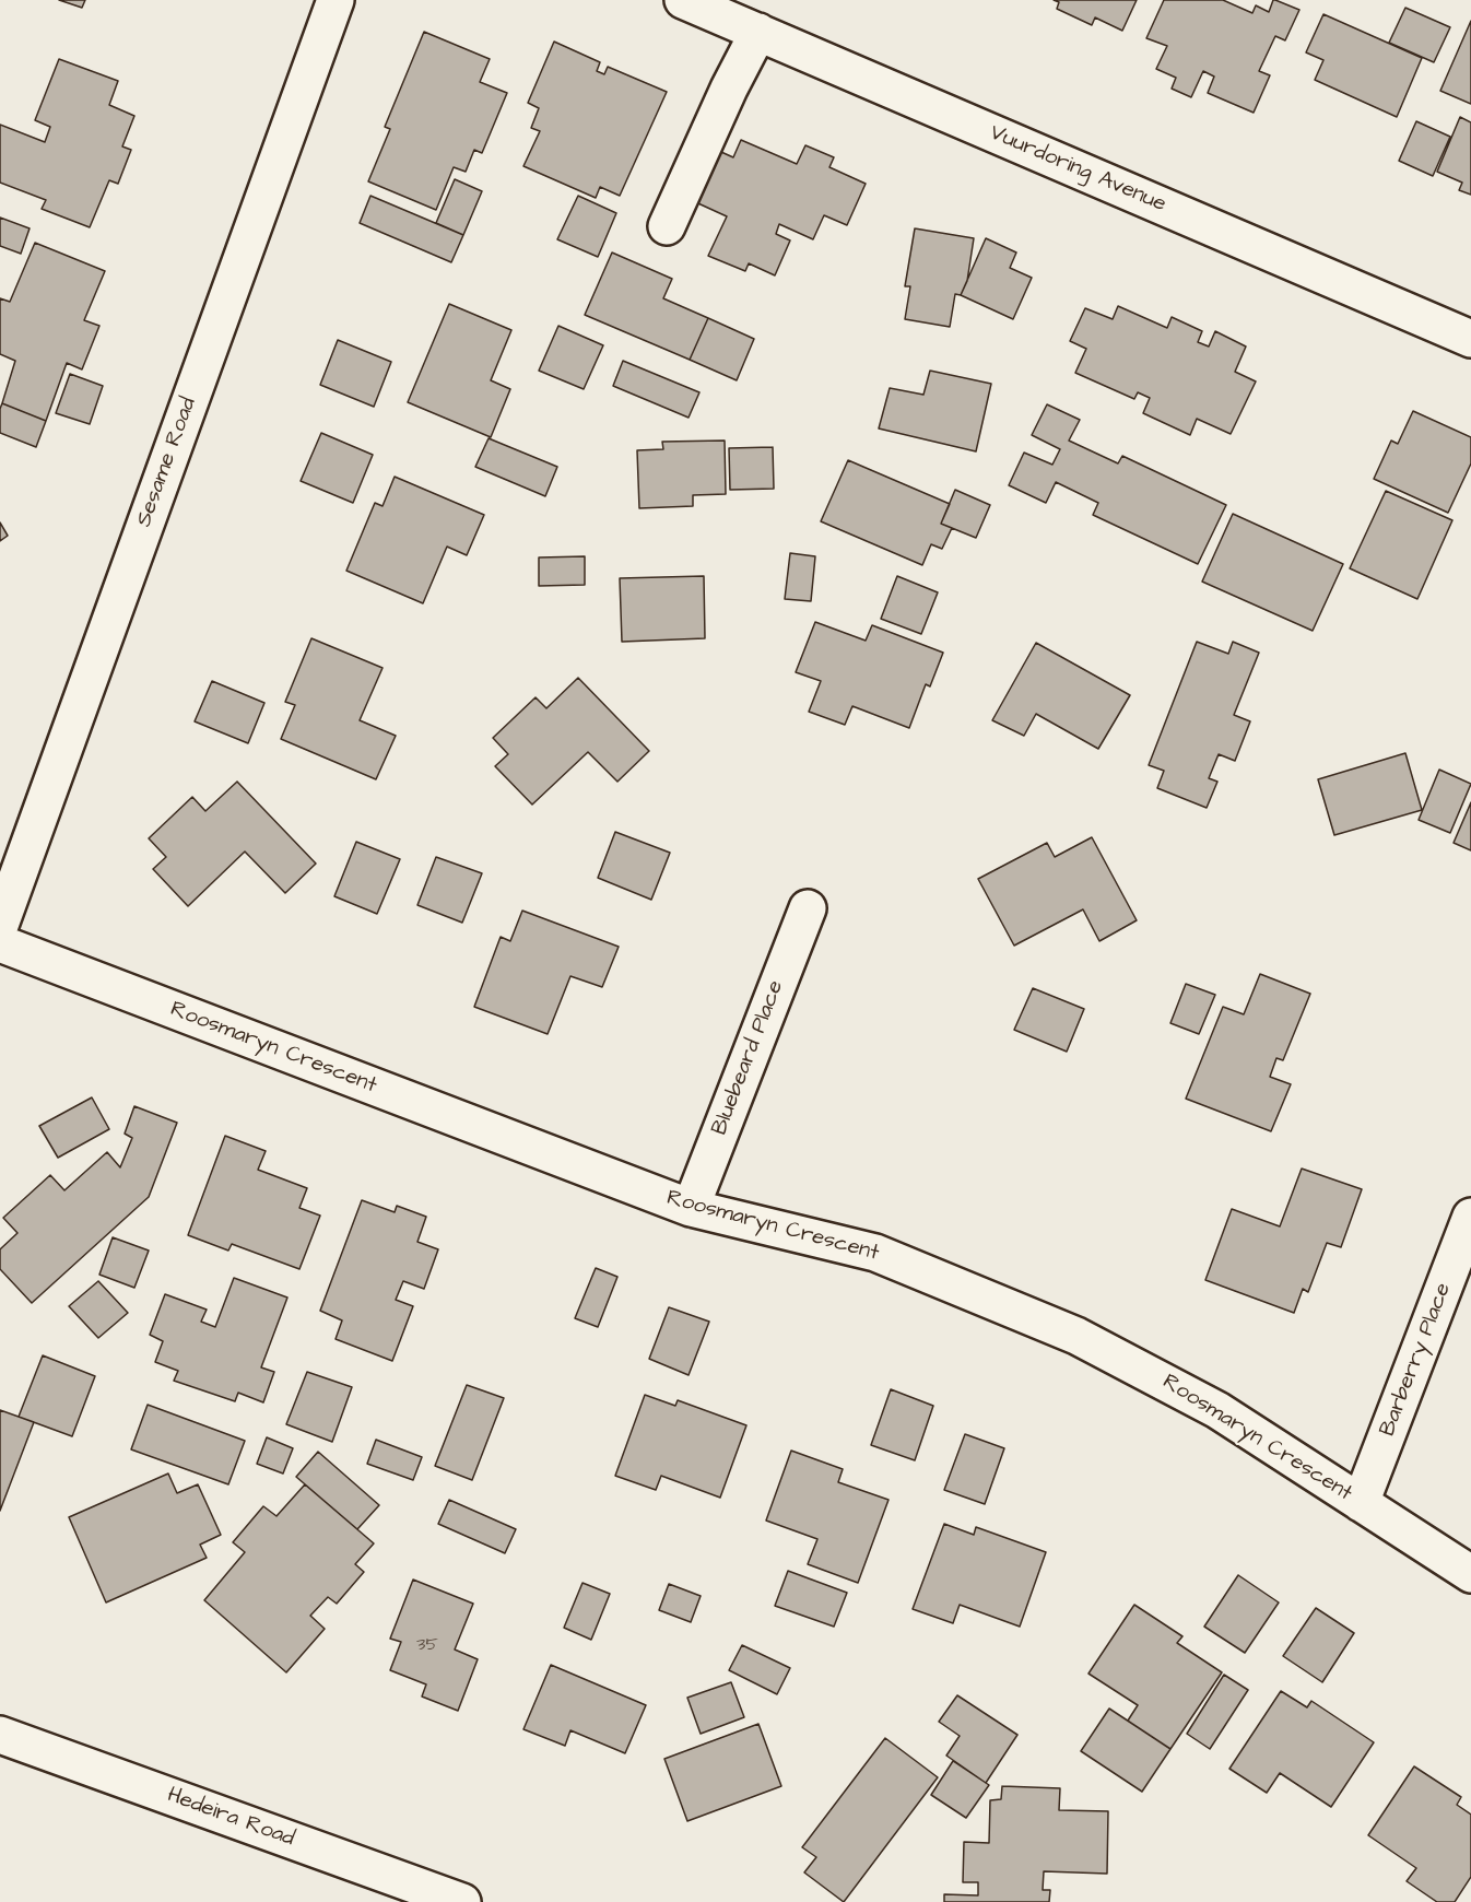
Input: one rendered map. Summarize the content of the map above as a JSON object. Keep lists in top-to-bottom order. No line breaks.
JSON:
{"streets":{"street":["Vuurdoring Avenue","Sesame Road","Roosmaryn Crescent","Bluebeard Place","Barberry Place","Hedeira Road"]},"crossings":[["Roosmaryn Crescent","Bluebeard Place"],["Roosmaryn Crescent","Barberry Place"]],"house_numbers":["35"]}
